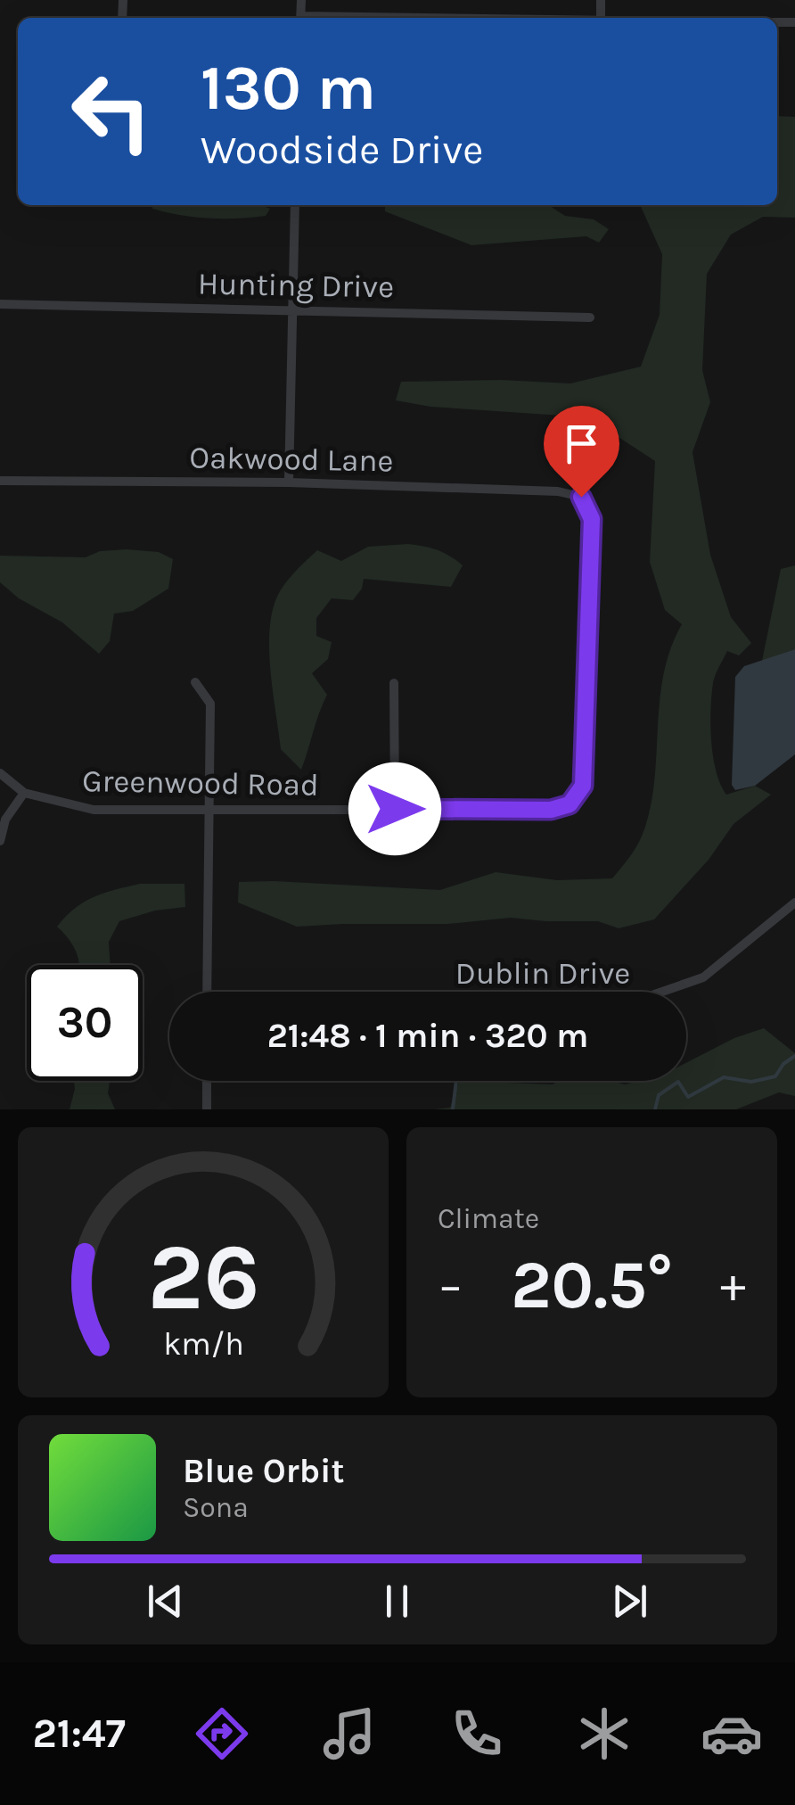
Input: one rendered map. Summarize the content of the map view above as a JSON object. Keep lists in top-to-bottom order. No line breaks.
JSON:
{"streets":{"street":["Hunting Drive","Oakwood Lane","Greenwood Road","Dublin Drive"]},"crossings":[["Oakwood Lane","Greenwood Road"]],"page":{"turn":["130 m","Woodside Drive"],"limit":"30","trip":"21:48 · 1 min · 320 m","tile":"Climate","heat":["−","20.5°","+"],"song":["Blue Orbit","Sona"],"tabs":"21:47","gauge":["26","km/h"]}}
